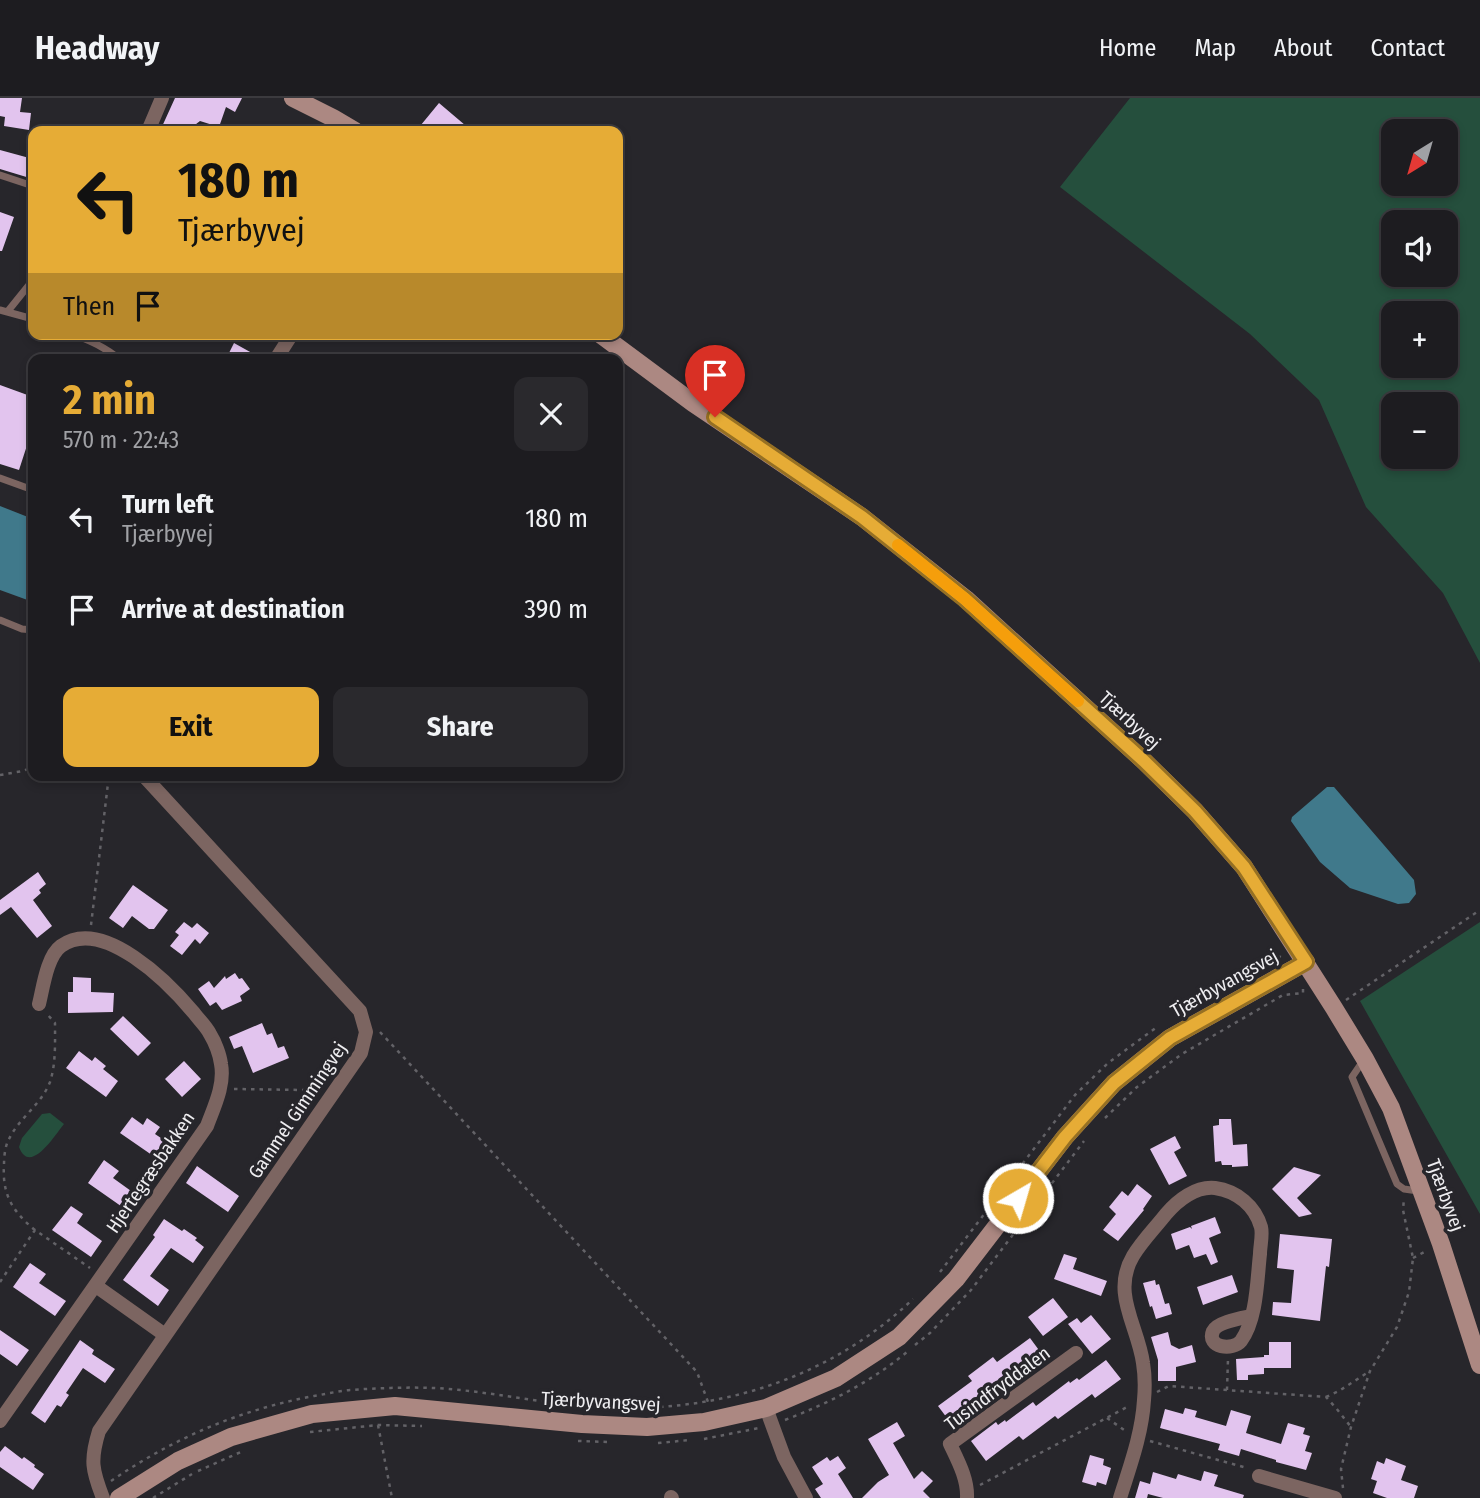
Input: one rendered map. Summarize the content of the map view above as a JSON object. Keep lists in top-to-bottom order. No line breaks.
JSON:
{"streets":{"street":["Tjærbyvej","Tjærbyvangsvej","Gammel Gimmingvej","Hjertegræsbakken","Tusindfryddalen"]},"crossings":[["Tjærbyvej","Tjærbyvangsvej"]],"north":"bottom left","page":{"header":"Headway","nav":["Home","Map","About","Contact"],"map_buttons":["+","−"],"turn":["180 m","Tjærbyvej"],"then":"Then","heading":["2 min","570 m · 22:43"],"list":[{"name":"Turn left","note":"Tjærbyvej","value":"180 m"},{"name":"Arrive at destination","value":"390 m"}],"buttons":["Exit","Share"]}}
